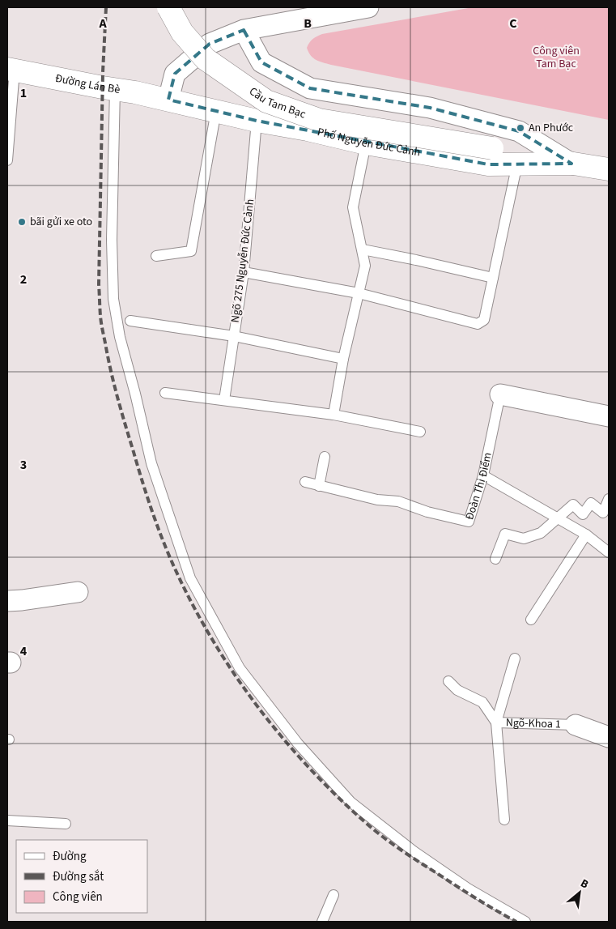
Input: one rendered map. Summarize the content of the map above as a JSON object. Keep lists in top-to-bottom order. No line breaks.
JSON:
{"streets":{"main road":["Đường Lán Bè","Cầu Tam Bạc","Phố Nguyễn Đức Cảnh"],"street":["Đoàn Thị Điểm","Ngõ-Khoa 1"],"lane":["Ngõ 275 Nguyễn Đức Cảnh"]},"crossings":[["Đường Lán Bè","Phố Nguyễn Đức Cảnh"],["Cầu Tam Bạc","Phố Nguyễn Đức Cảnh"],["Phố Nguyễn Đức Cảnh","Ngõ 275 Nguyễn Đức Cảnh"]],"parks":["Công viên Tam Bạc"],"places":["An Phước","bãi gửi xe oto"],"legend":["Đường","Đường sắt","Công viên"],"north":"top right","grid":{"columns":["A","B","C"],"rows":["1","2","3","4"]}}
